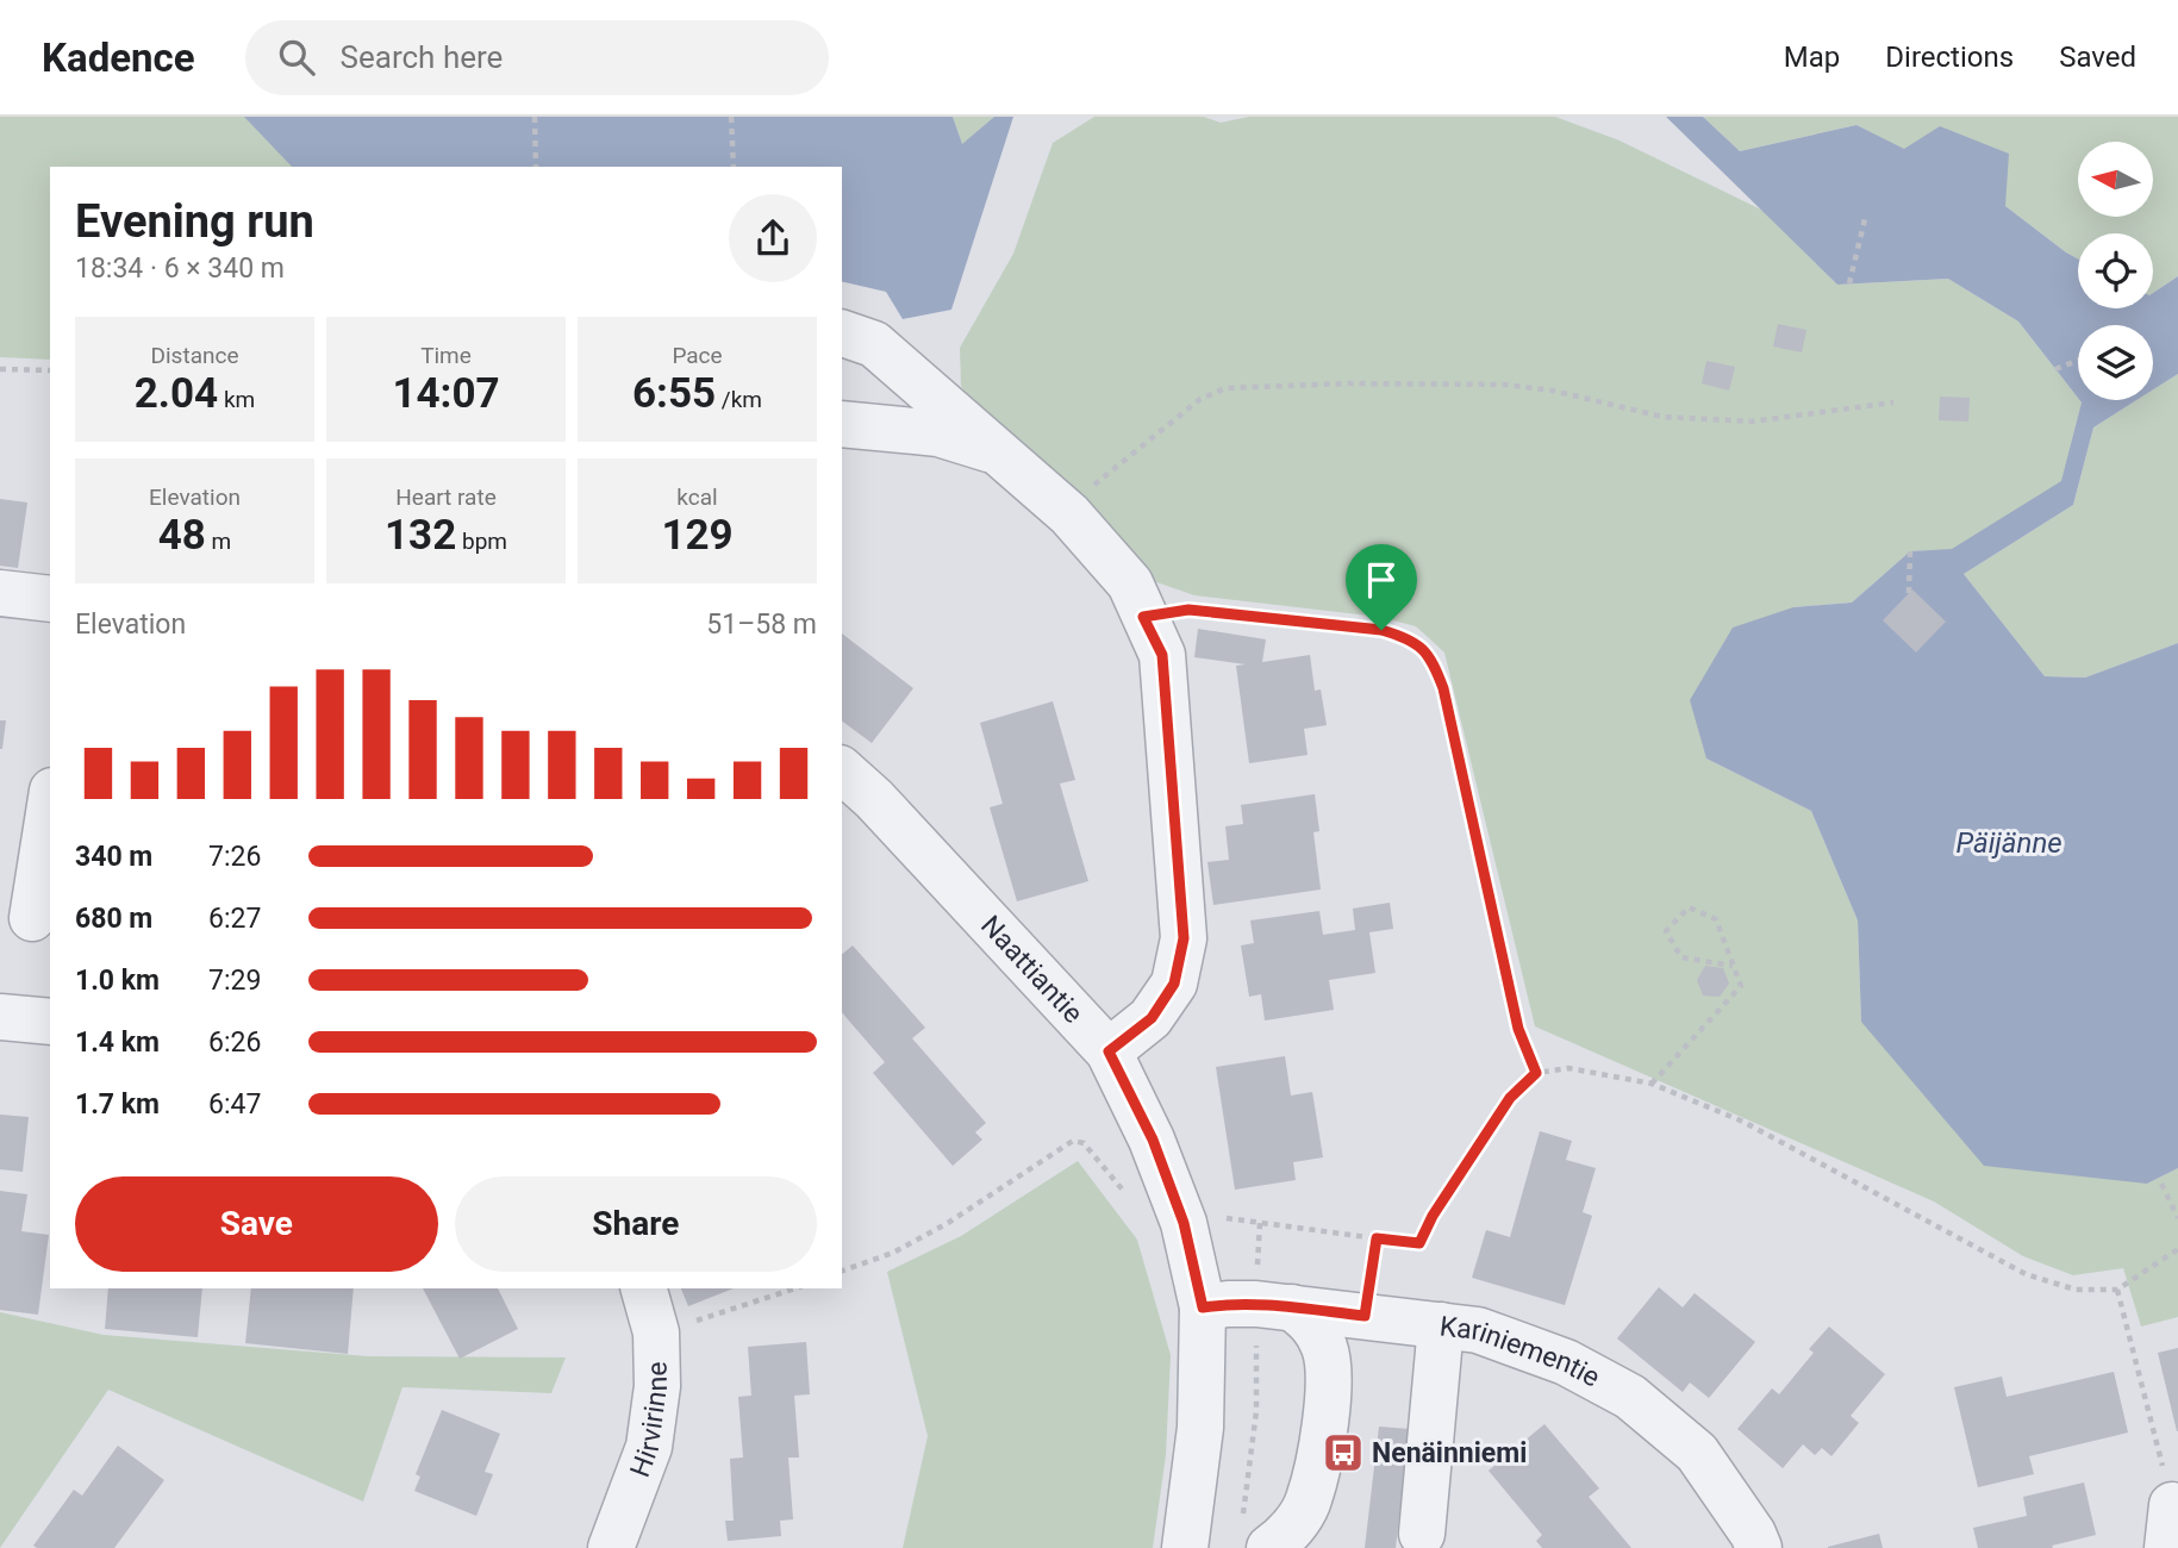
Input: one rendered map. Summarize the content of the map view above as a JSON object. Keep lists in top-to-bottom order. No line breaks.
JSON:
{"streets":{"street":["Naattiantie","Kariniementie","Hirvirinne"]},"crossings":[["Naattiantie","Kariniementie"]],"water":["Päijänne"],"places":{"bus stop":["Nenäinniemi"]},"north":"left","page":{"header":"Kadence","search":"Search here","nav":["Map","Directions","Saved"],"heading":["Evening run","18:34 · 6 × 340 m"],"stats":[["Distance","2.04 km"],["Time","14:07"],["Pace","6:55 /km"],["Elevation","48 m"],["Heart rate","132 bpm"],["kcal","129"]],"chart":["Elevation","51–58 m"],"list":[{"name":"340 m","note":"7:26"},{"name":"680 m","note":"6:27"},{"name":"1.0 km","note":"7:29"},{"name":"1.4 km","note":"6:26"},{"name":"1.7 km","note":"6:47"}],"buttons":["Save","Share"]}}
